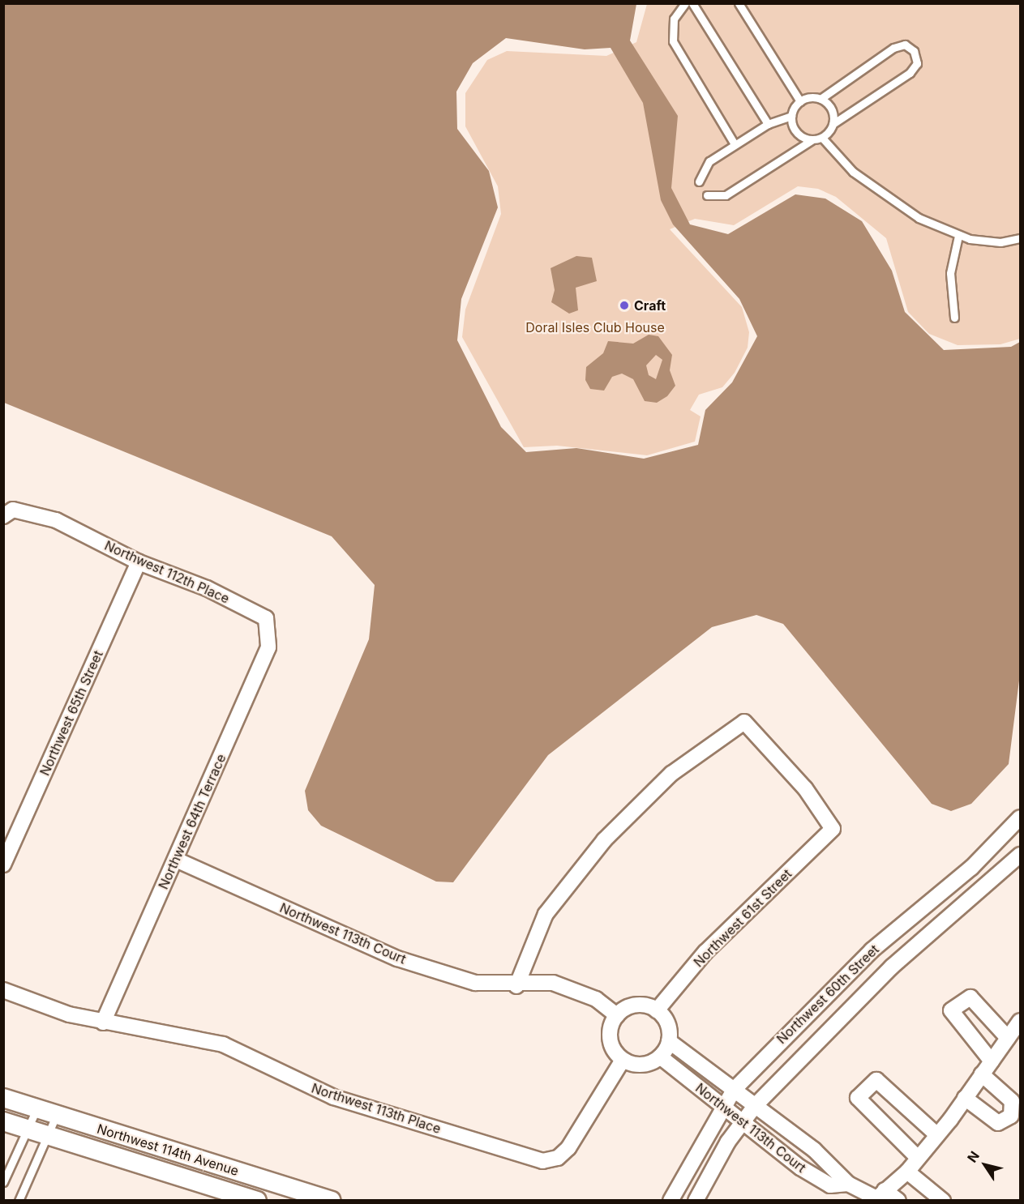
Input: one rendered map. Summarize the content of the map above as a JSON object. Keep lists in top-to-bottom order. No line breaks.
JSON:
{"streets":{"street":["Northwest 112th Place","Northwest 65th Street","Northwest 64th Terrace","Northwest 61st Street","Northwest 113th Court","Northwest 60th Street","Northwest 113th Place","Northwest 114th Avenue"]},"crossings":[["Northwest 112th Place","Northwest 65th Street"],["Northwest 112th Place","Northwest 64th Terrace"],["Northwest 64th Terrace","Northwest 113th Court"],["Northwest 64th Terrace","Northwest 113th Place"],["Northwest 61st Street","Northwest 113th Court"],["Northwest 61st Street","Northwest 113th Place"],["Northwest 113th Court","Northwest 60th Street"],["Northwest 113th Court","Northwest 113th Place"]],"parks":["Doral Isles Club House"],"places":["Craft"],"north":"top left"}
